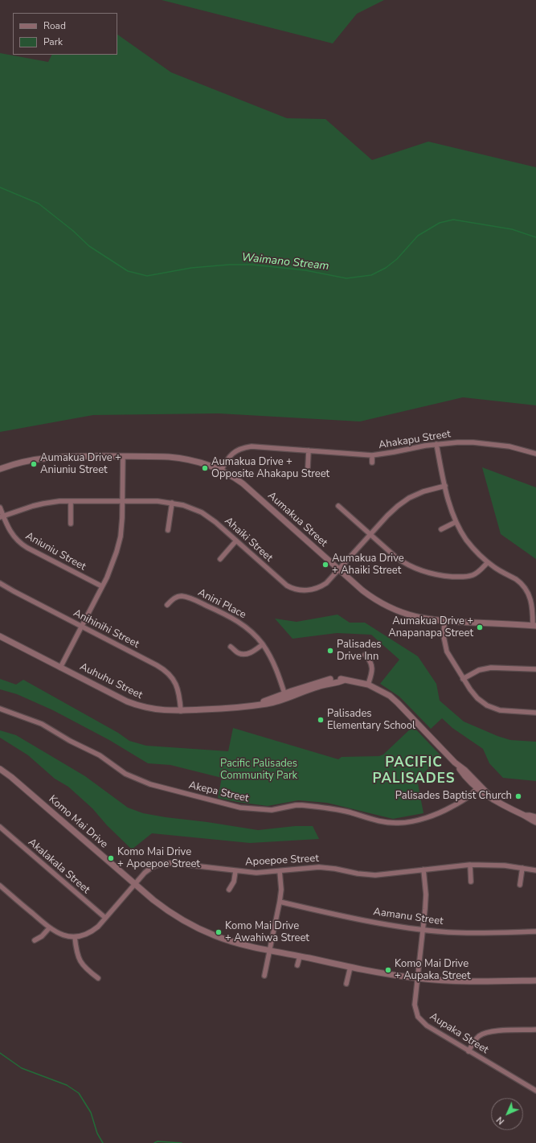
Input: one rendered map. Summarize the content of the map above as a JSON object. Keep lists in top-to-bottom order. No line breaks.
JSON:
{"streets":{"street":["Ahakapu Street","Aumakua Street","Ahaiki Street","Aniuniu Street","Anini Place","Anihinihi Street","Auhuhu Street","Akepa Street","Komo Mai Drive","Apoepoe Street","Akalakala Street","Aamanu Street","Aupaka Street"]},"crossings":[["Ahakapu Street","Aumakua Street"],["Aumakua Street","Ahaiki Street"],["Ahaiki Street","Aniuniu Street"],["Anini Place","Auhuhu Street"],["Anihinihi Street","Auhuhu Street"],["Auhuhu Street","Akepa Street"],["Komo Mai Drive","Apoepoe Street"],["Komo Mai Drive","Aupaka Street"],["Apoepoe Street","Akalakala Street"],["Apoepoe Street","Aupaka Street"],["Aamanu Street","Aupaka Street"]],"districts":["PACIFIC PALISADES"],"water":["Waimano Stream"],"parks":["Pacific Palisades Community Park"],"places":["Aumakua Drive + Aniuniu Street","Aumakua Drive + Opposite Ahakapu Street","Aumakua Drive + Ahaiki Street","Aumakua Drive + Anapanapa Street","Palisades Drive Inn","Palisades Elementary School","Palisades Baptist Church","Komo Mai Drive + Apoepoe Street","Komo Mai Drive + Awahiwa Street","Komo Mai Drive + Aupaka Street"],"legend":["Road","Park"],"north":"bottom left"}
